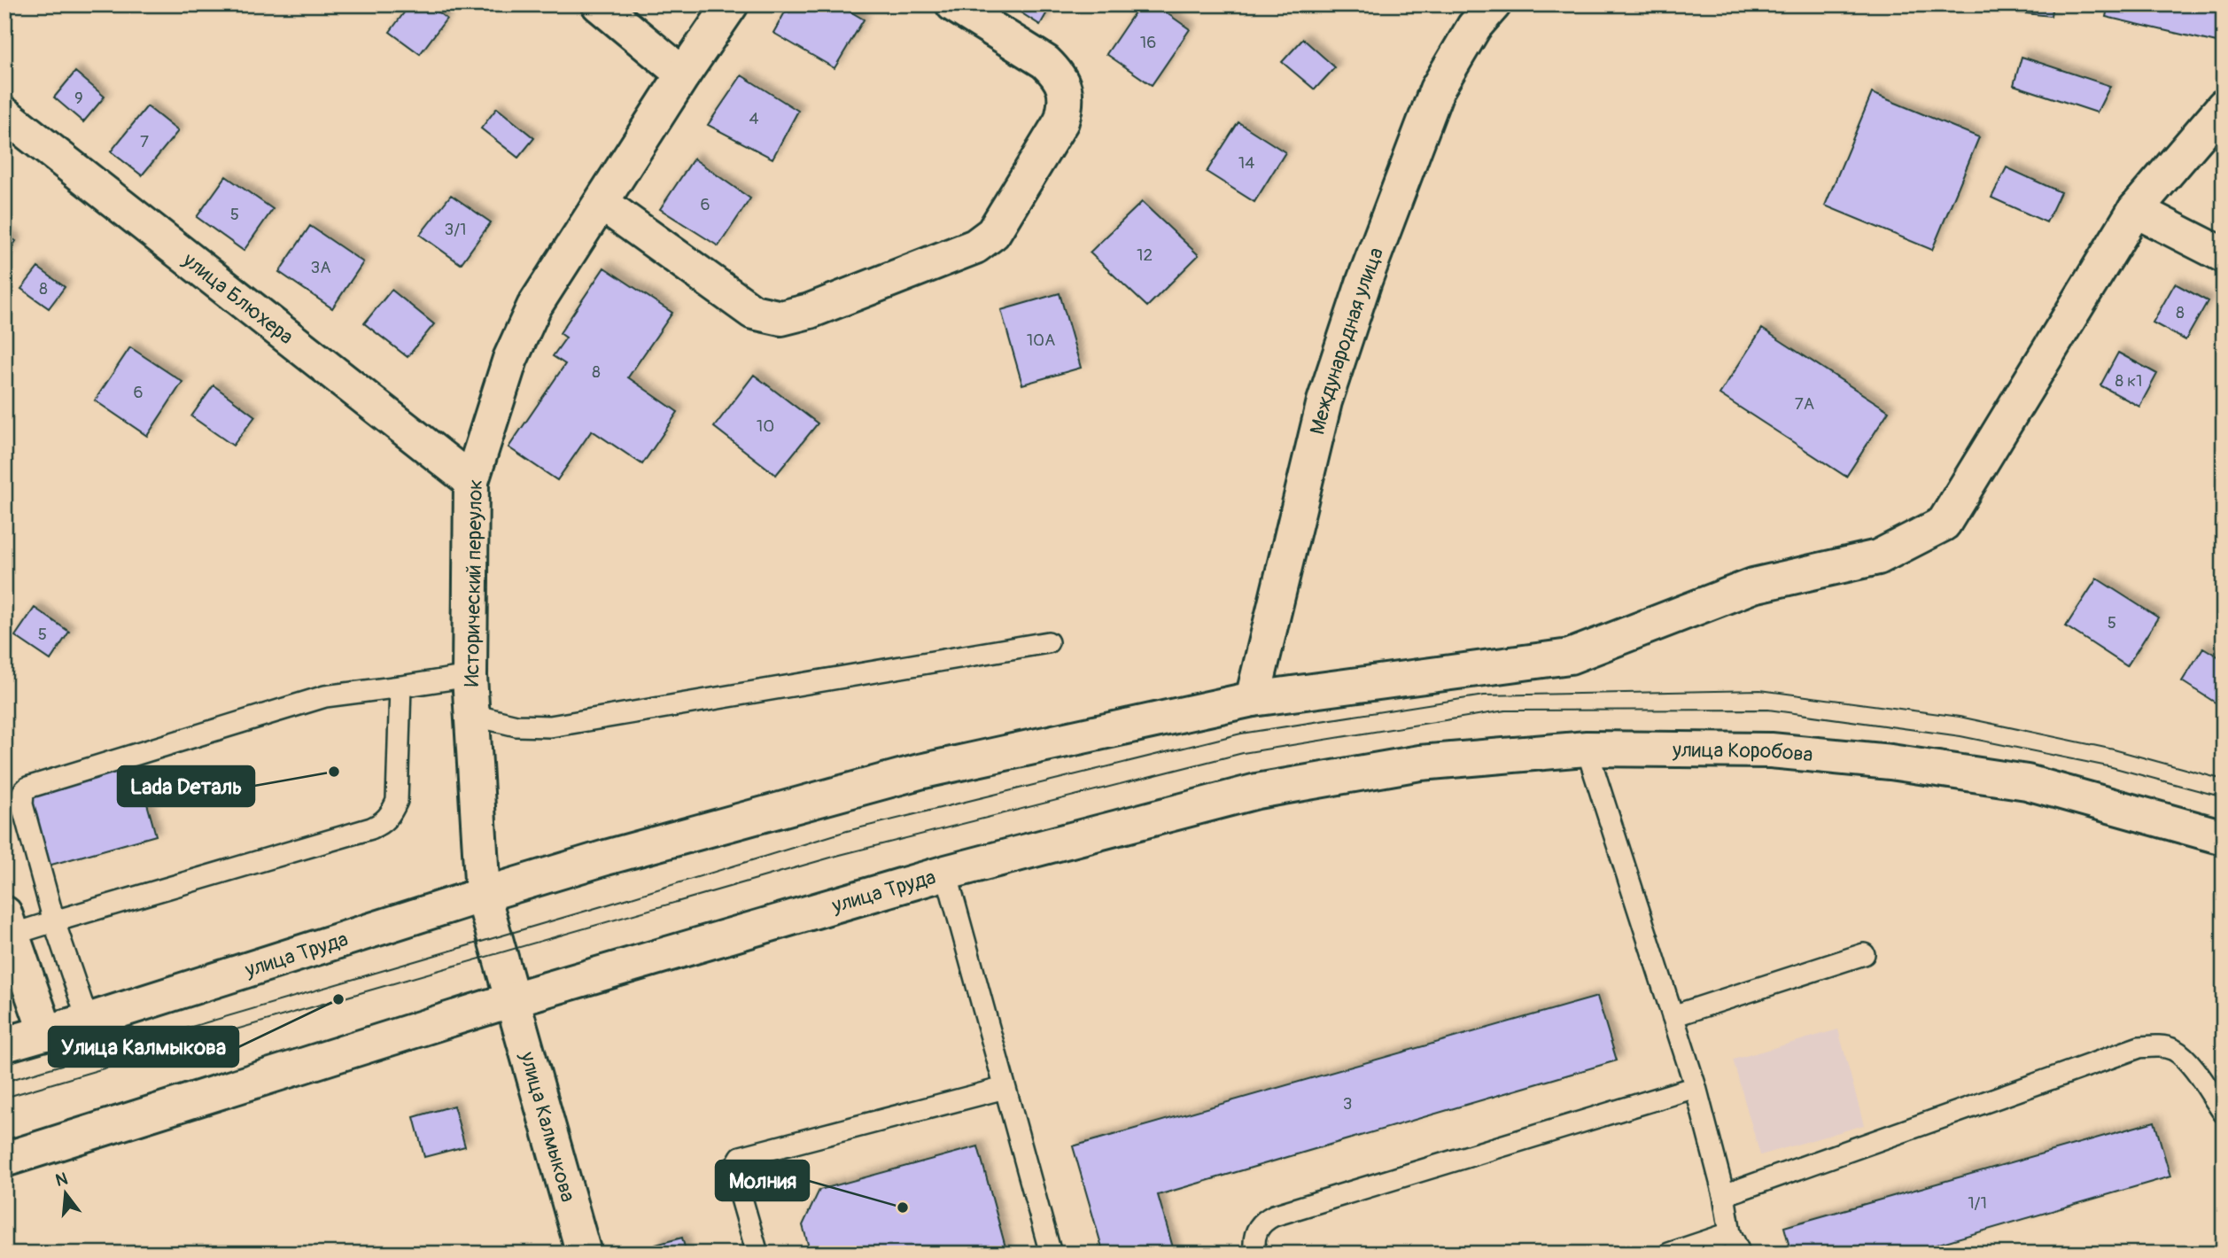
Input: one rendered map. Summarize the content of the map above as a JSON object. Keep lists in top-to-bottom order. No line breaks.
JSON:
{"streets":{"street":["улица Блюхера","Международная улица","Исторический переулок","улица Коробова","улица Труда","улица Калмыкова"]},"crossings":[["улица Блюхера","Исторический переулок"],["Международная улица","улица Труда"],["Исторический переулок","улица Труда"],["улица Коробова","улица Труда"],["улица Труда","улица Калмыкова"]],"places":["Lada Dеталь","Улица Калмыкова","Молния"],"house_numbers":["16","9","4","7","14","6","5","3/1","12","3А","8","8","10А","8","8 к1","6","7А","10","5","5","3","1/1"],"north":"top"}
